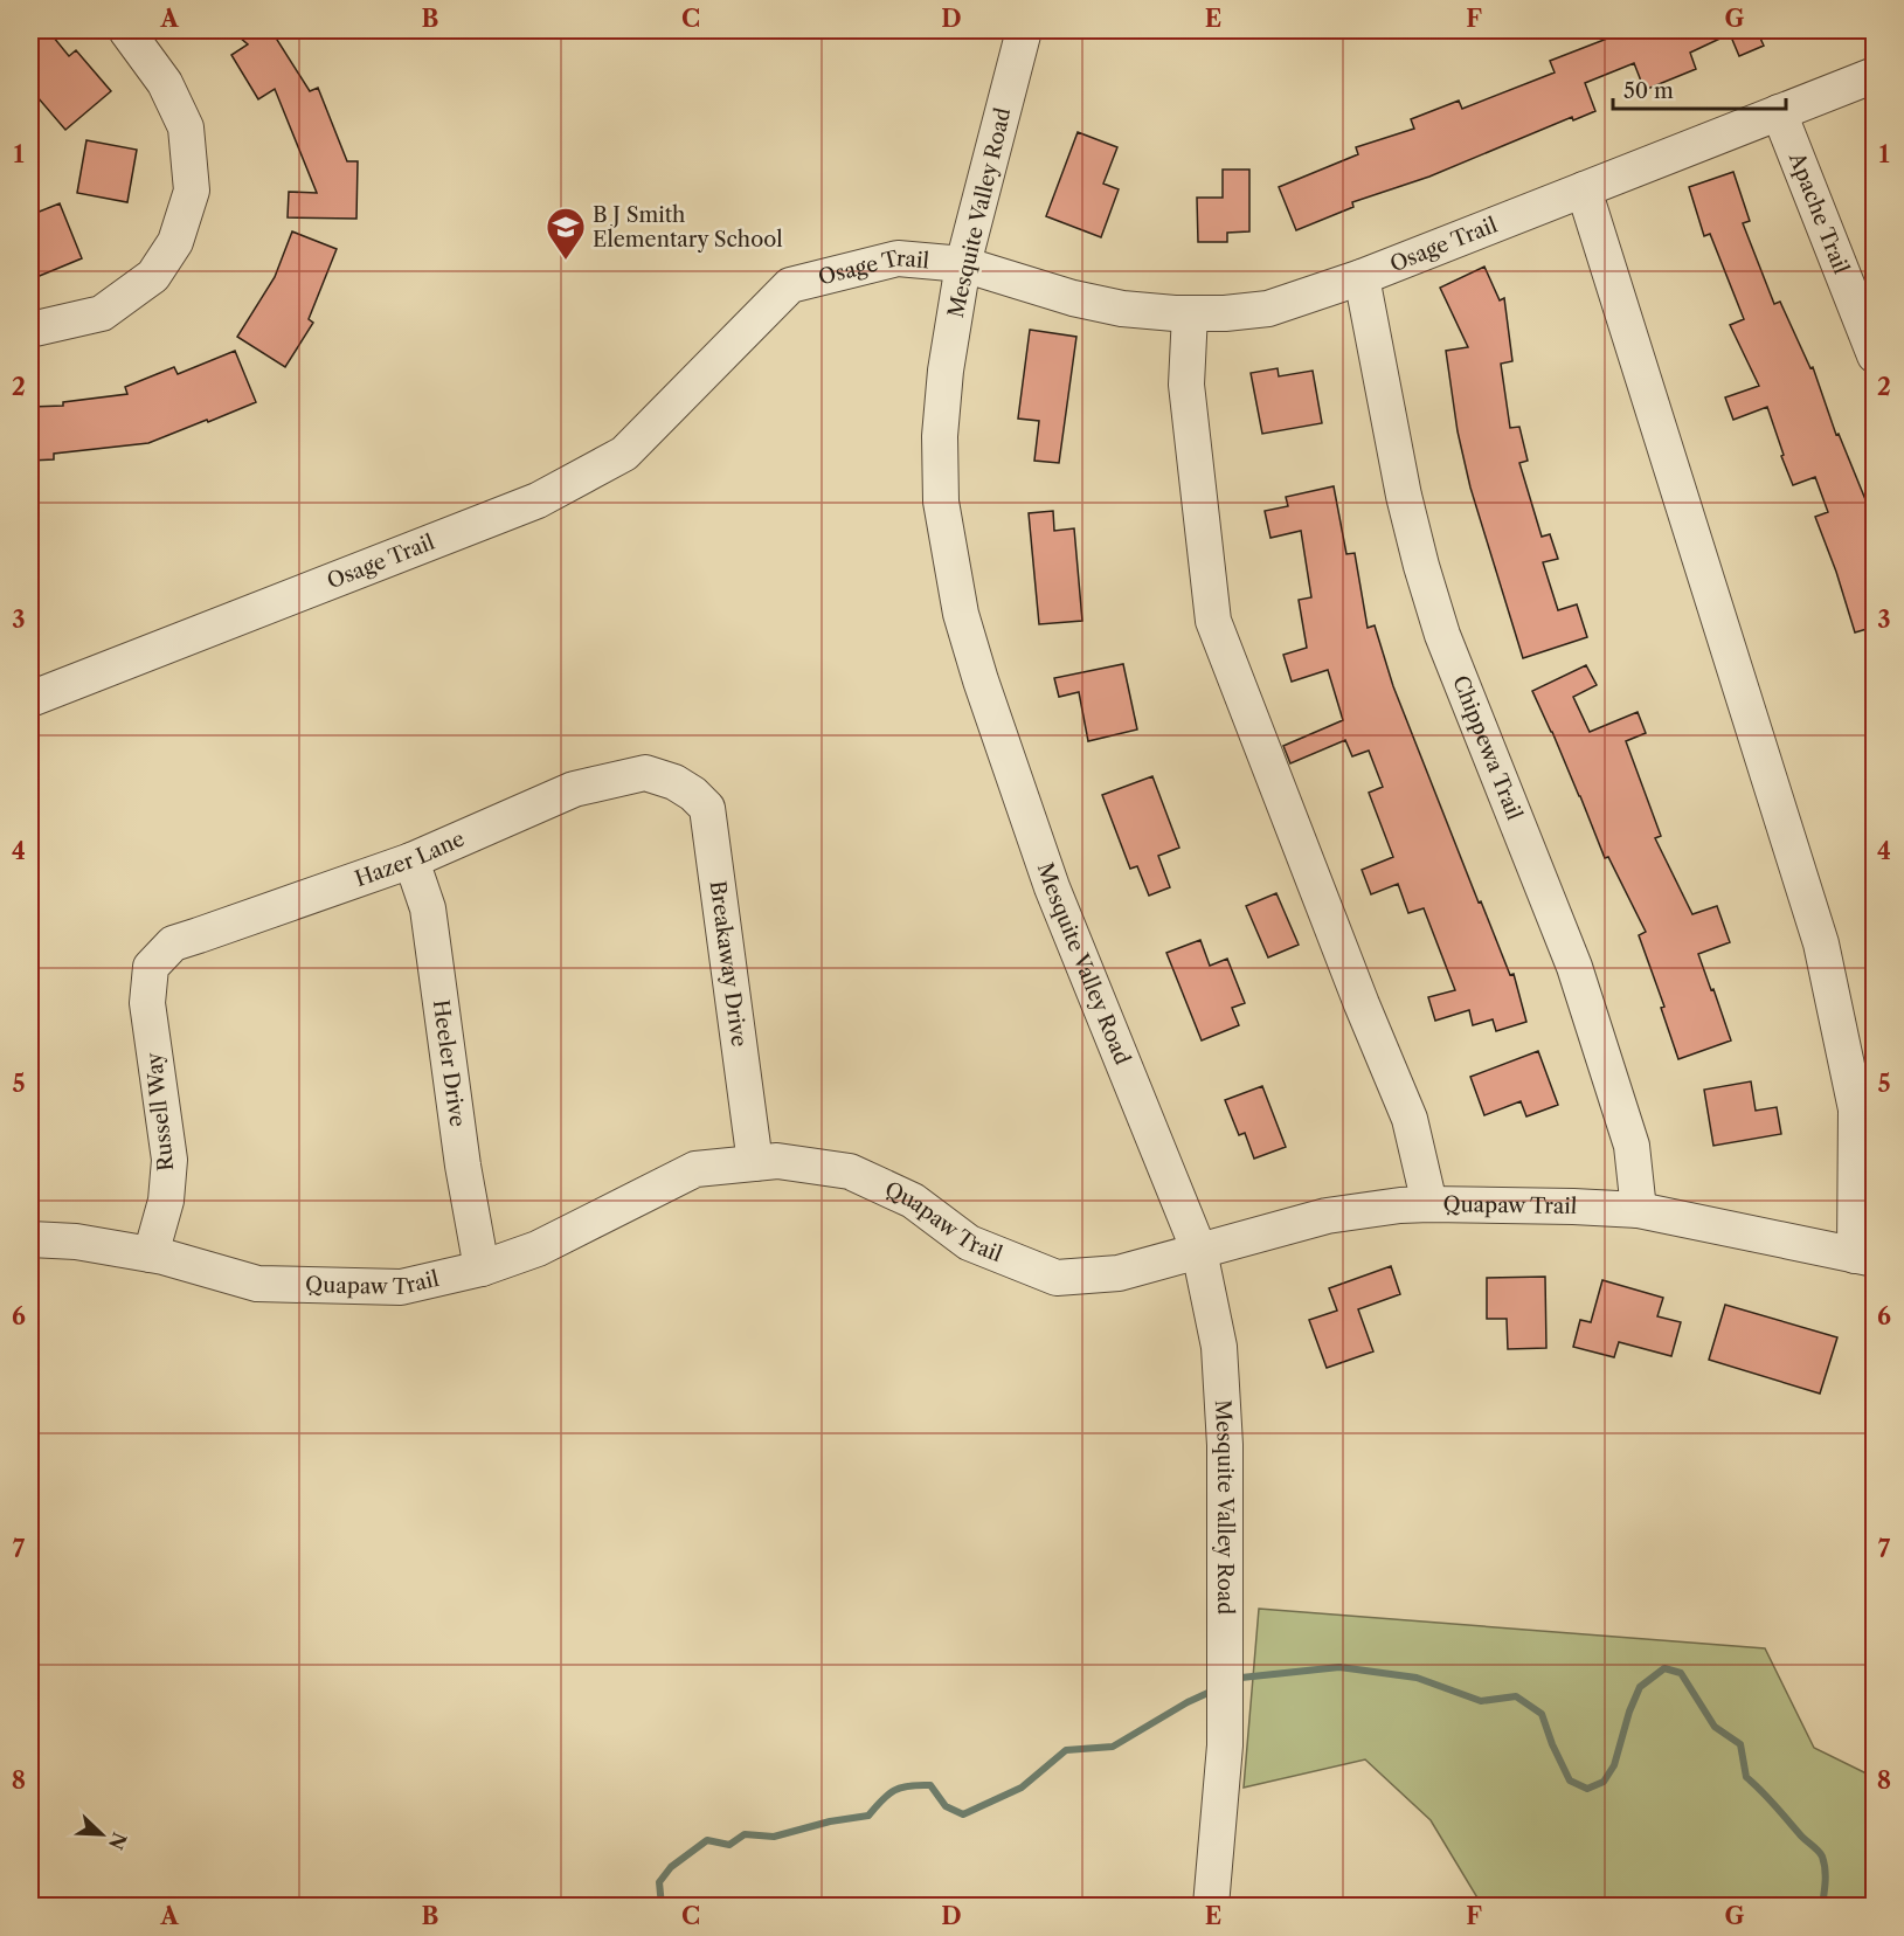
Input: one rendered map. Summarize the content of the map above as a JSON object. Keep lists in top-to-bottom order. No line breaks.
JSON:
{"streets":{"street":["Mesquite Valley Road","Apache Trail","Osage Trail","Chippewa Trail","Hazer Lane","Breakaway Drive","Heeler Drive","Russell Way","Quapaw Trail"]},"crossings":[["Mesquite Valley Road","Osage Trail"],["Mesquite Valley Road","Quapaw Trail"],["Apache Trail","Osage Trail"],["Osage Trail","Chippewa Trail"],["Chippewa Trail","Quapaw Trail"],["Hazer Lane","Breakaway Drive"],["Hazer Lane","Heeler Drive"],["Hazer Lane","Russell Way"],["Breakaway Drive","Quapaw Trail"],["Heeler Drive","Quapaw Trail"],["Russell Way","Quapaw Trail"]],"places":{"school or university":["B J Smith Elementary School"]},"scale_bar":"50 m","north":"bottom right","grid":{"columns":["A","B","C","D","E","F","G"],"rows":["1","2","3","4","5","6","7","8"]}}
